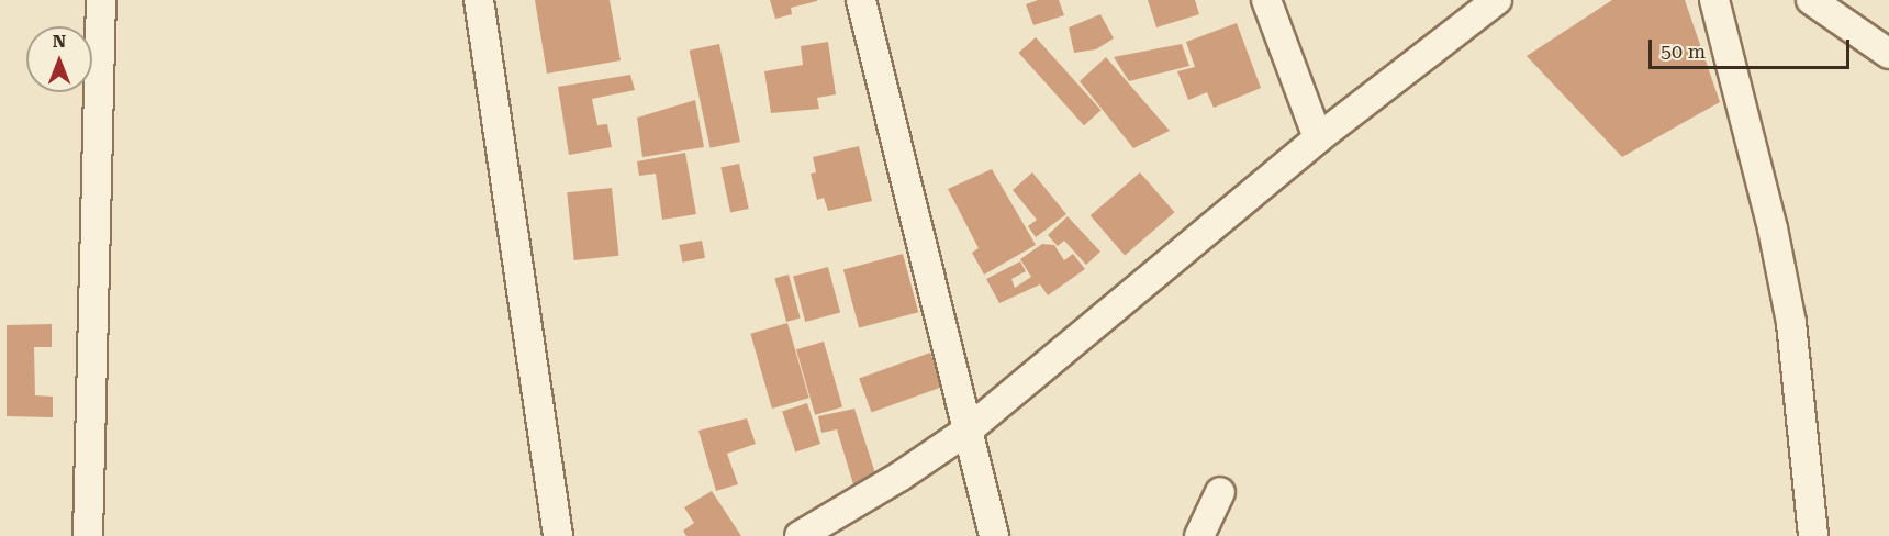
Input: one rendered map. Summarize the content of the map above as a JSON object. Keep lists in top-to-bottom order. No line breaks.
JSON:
{"scale_bar":"50 m","north":"top"}
